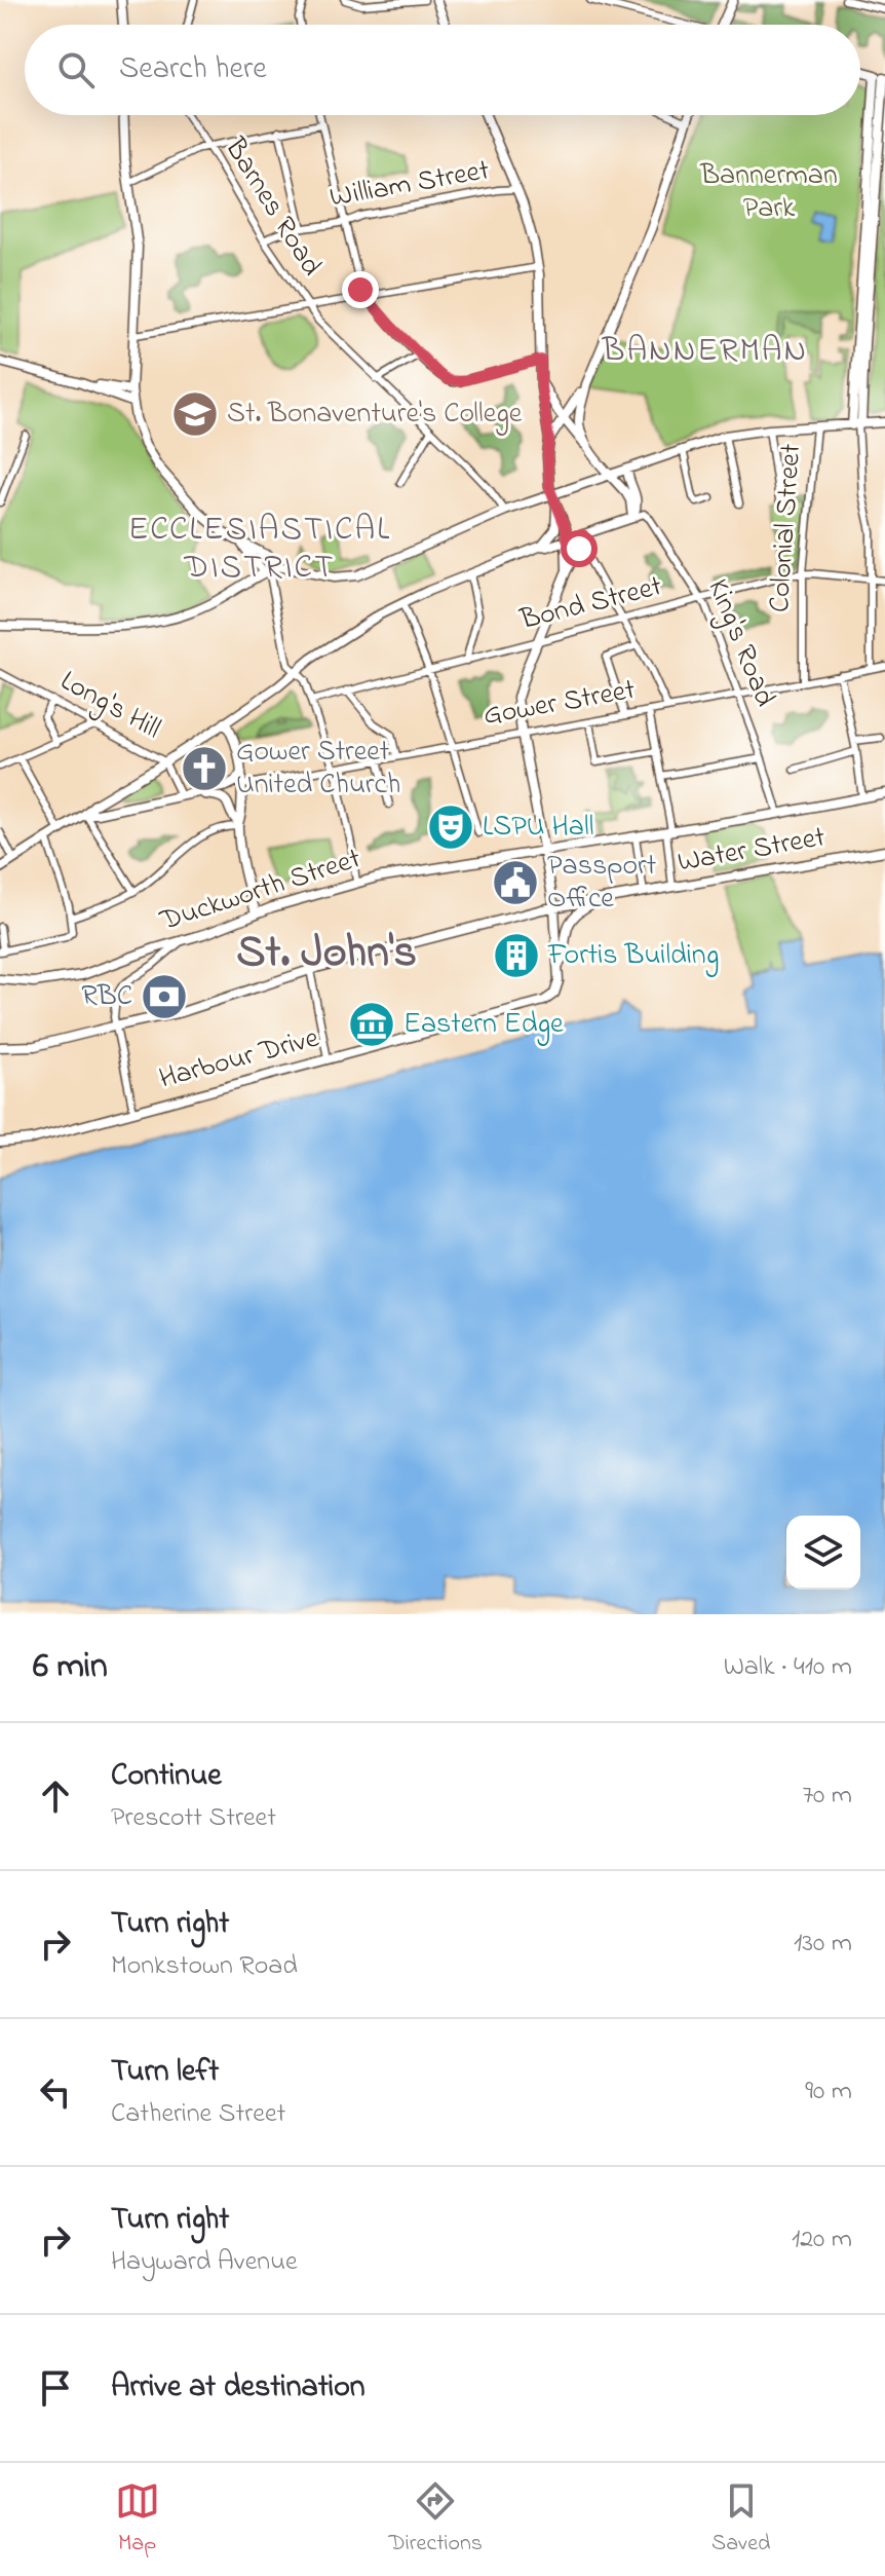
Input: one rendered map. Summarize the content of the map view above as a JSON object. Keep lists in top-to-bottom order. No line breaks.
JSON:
{"streets":{"main road":["Water Street","Duckworth Street","Harbour Drive"],"street":["William Street","Barnes Road","Colonial Street","Bond Street","King's Road","Gower Street","Long's Hill"]},"crossings":[["William Street","Barnes Road"],["Colonial Street","Bond Street"],["Colonial Street","Gower Street"],["Bond Street","King's Road"],["King's Road","Gower Street"],["King's Road","Duckworth Street"],["Water Street","Harbour Drive"]],"districts":["BANNERMAN","ECCLESIASTICAL DISTRICT","St. John's"],"parks":["Bannerman Park"],"places":{"school or university":["St. Bonaventure's College"],"church":["Gower Street United Church"],"theatre":["LSPU Hall"],"public building":["Passport Office"],"building":["Fortis Building"],"bank":["RBC"],"museum":["Eastern Edge"]},"page":{"search":"Search here","heading":["6 min","Walk · 410 m"],"list":[["Continue","Prescott Street","70 m"],["Turn right","Monkstown Road","130 m"],["Turn left","Catherine Street","90 m"],["Turn right","Hayward Avenue","120 m"],"Arrive at destination"],"nav":["Map","Directions","Saved"]}}
